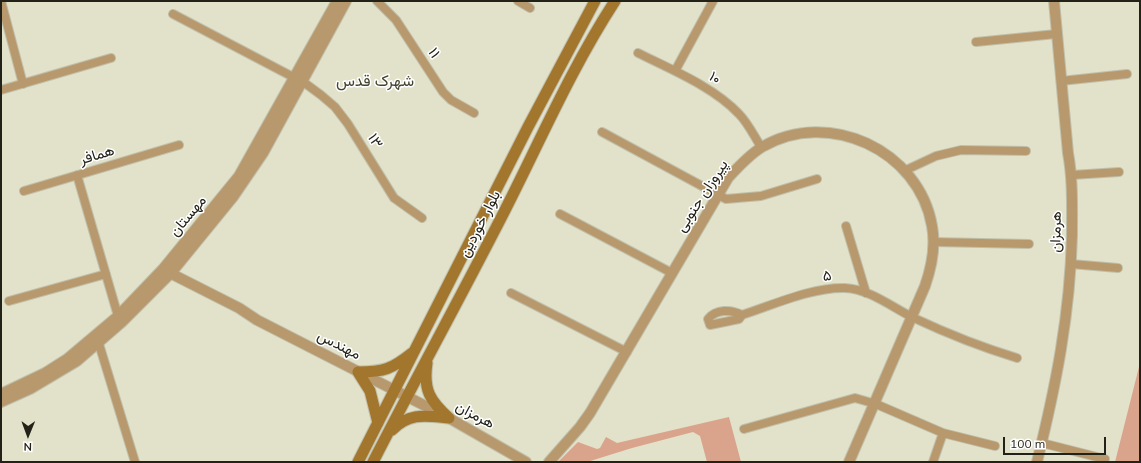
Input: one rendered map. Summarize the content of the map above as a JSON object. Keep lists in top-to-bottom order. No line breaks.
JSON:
{"streets":{"main road":["بلوار خوردین"],"street":["۱۱","۱۰","۱۳","همافر","پیروزان جنوبی","هرمزان","۵","مهندس"]},"crossings":[["۱۰","پیروزان جنوبی"],["پیروزان جنوبی","۵"],["بلوار خوردین","هرمزان"],["بلوار خوردین","مهندس"],["هرمزان","مهندس"]],"districts":["شهرک قدس"],"scale_bar":"100 m","north":"bottom"}
